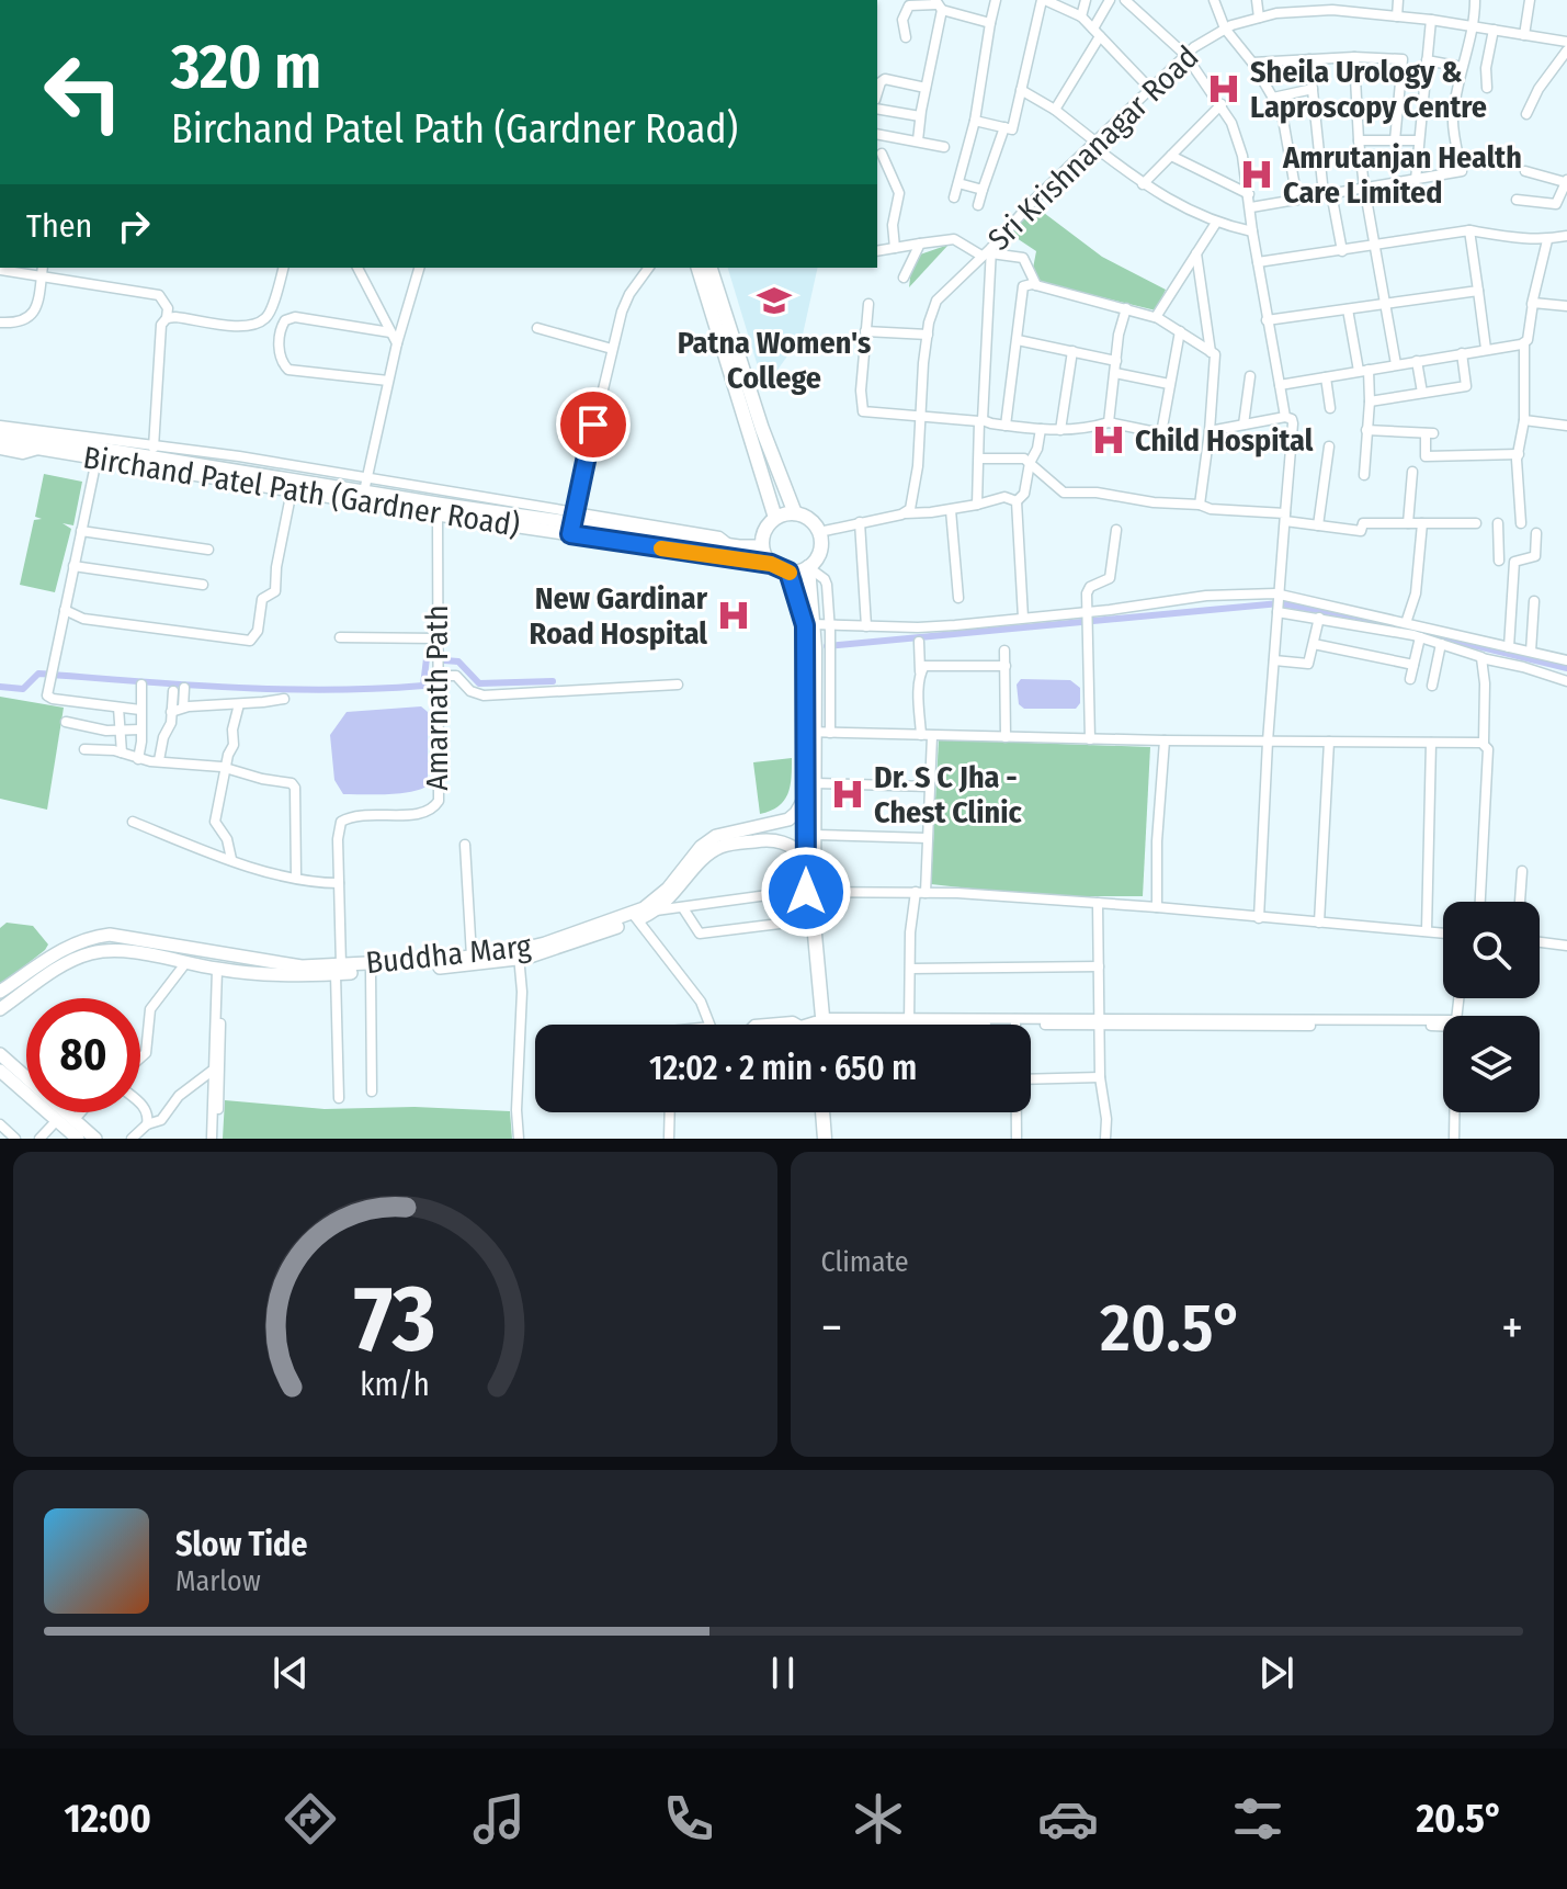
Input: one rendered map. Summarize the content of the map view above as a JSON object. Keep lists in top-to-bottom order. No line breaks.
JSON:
{"streets":{"main road":["Birchand Patel Path (Gardner Road)","Buddha Marg"],"street":["Sri Krishnanagar Road","Amarnath Path"]},"crossings":[["Birchand Patel Path (Gardner Road)","Amarnath Path"],["Amarnath Path","Buddha Marg"]],"places":{"hospital":["Sheila Urology & Laproscopy Centre","Amrutanjan Health Care Limited","Child Hospital","New Gardinar Road Hospital","Dr. S C Jha - Chest Clinic"],"school or university":["Patna Women's College"]},"page":{"turn":["320 m","Birchand Patel Path (Gardner Road)"],"then":"Then","limit":"80","trip":"12:02 · 2 min · 650 m","tile":"Climate","heat":["−","20.5°","+"],"song":["Slow Tide","Marlow"],"tabs":["12:00","20.5°"],"gauge":["73","km/h"]}}
